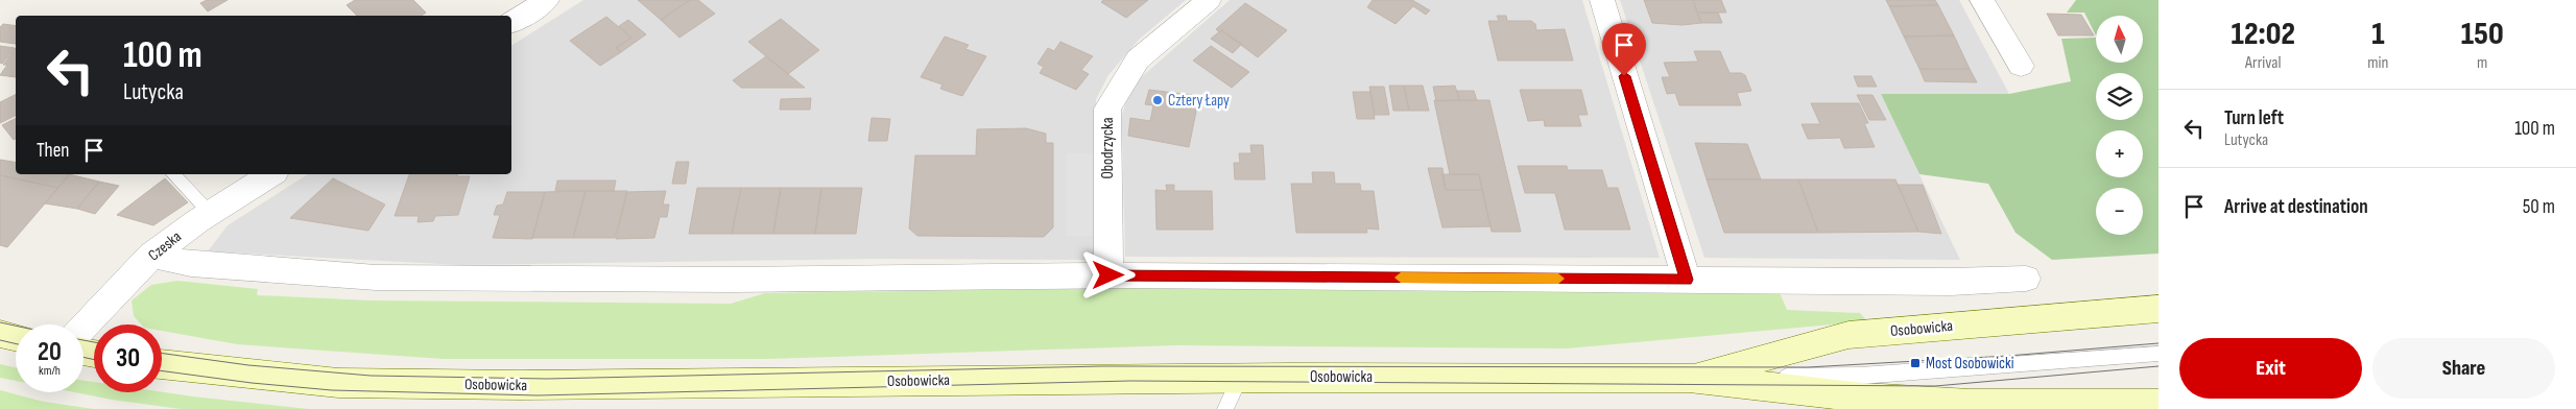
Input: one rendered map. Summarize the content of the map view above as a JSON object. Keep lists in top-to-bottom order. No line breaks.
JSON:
{"streets":{"street":["Obodrzycka","Czeska","Osobowicka"]},"places":{"other":["Cztery Łapy"],"transit":["Most Osobowicki"]},"north":"top","page":{"eta":["12:02","Arrival","1","min","150","m"],"map_buttons":["+","−"],"turn":["100 m","Lutycka"],"list":[{"name":"Turn left","note":"Lutycka","value":"100 m"},{"name":"Arrive at destination","value":"50 m"}],"then":"Then","speed":"20 km/h","limit":"30","buttons":["Exit","Share"]}}
